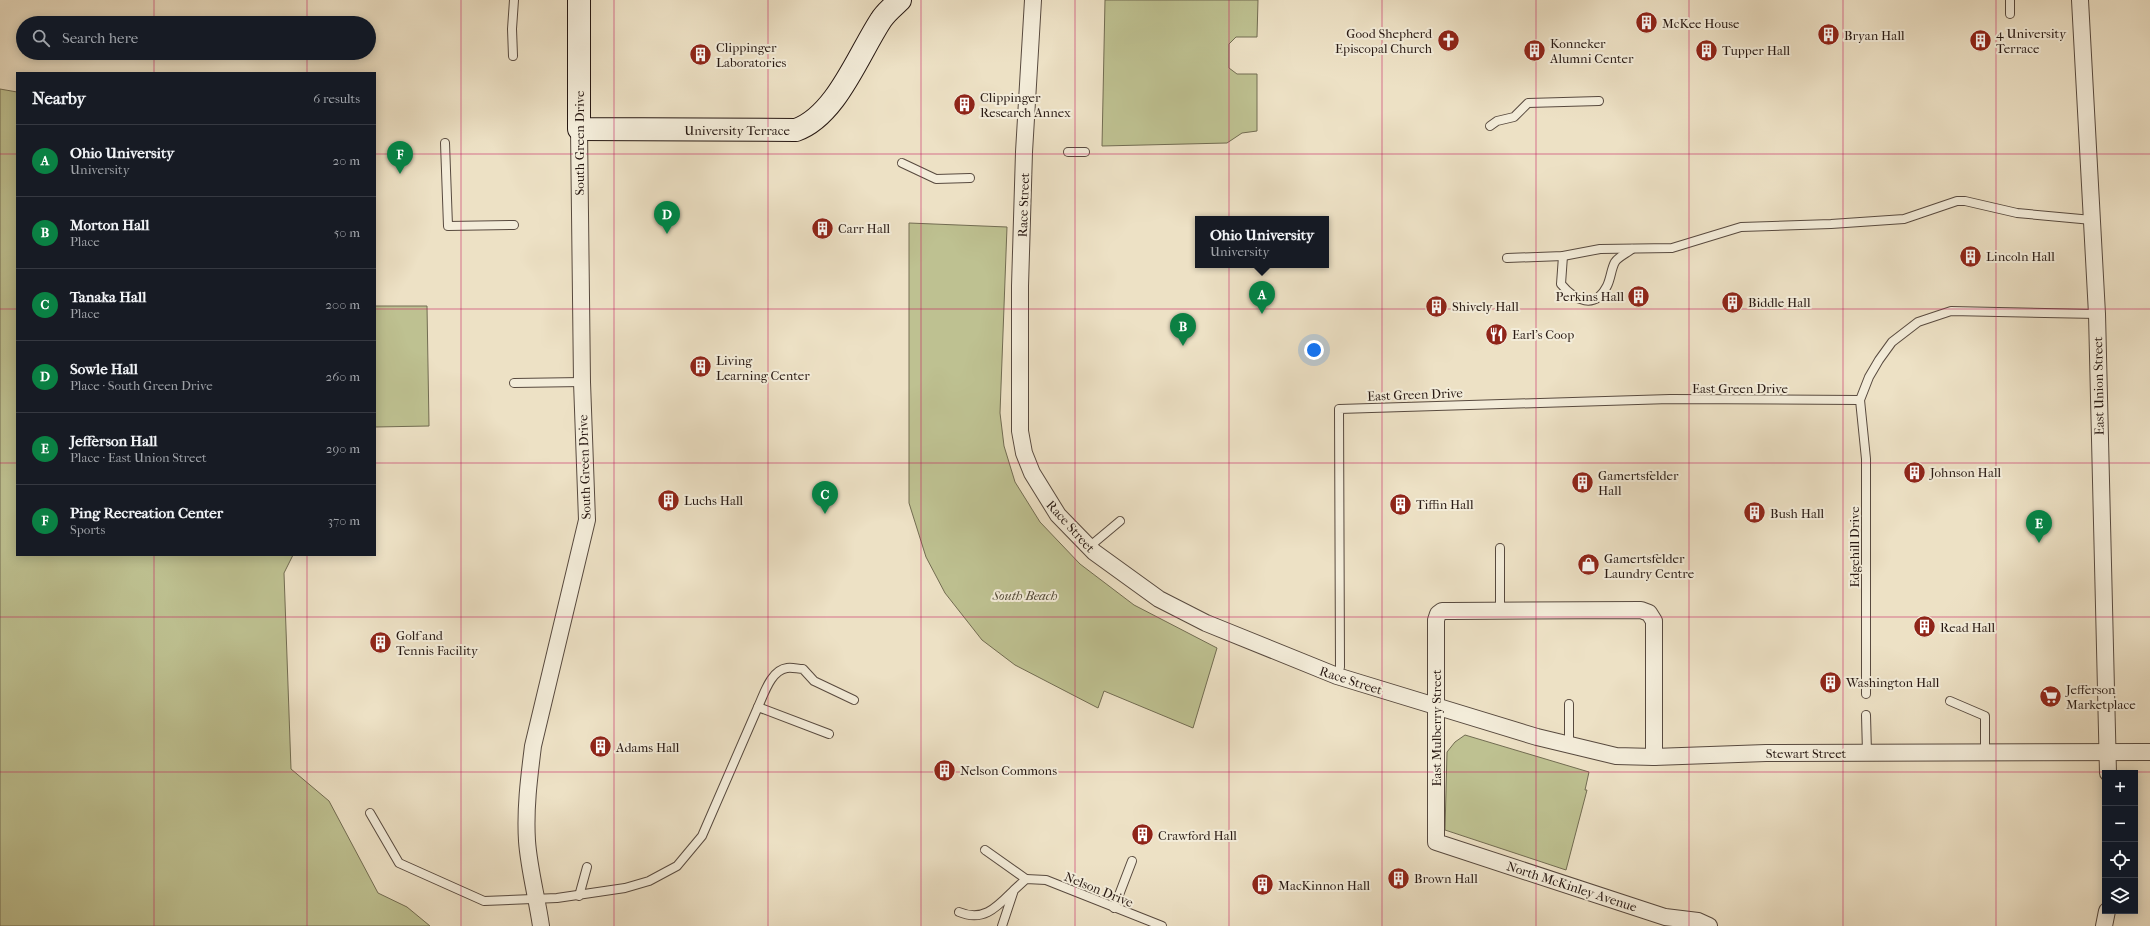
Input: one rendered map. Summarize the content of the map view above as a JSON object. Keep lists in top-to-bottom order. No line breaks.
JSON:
{"streets":{"street":["University Terrace","South Green Drive","Race Street","East Union Street","East Mulberry Street","Stewart Street","North McKinley Avenue"],"lane":["East Green Drive","Edgehill Drive","Nelson Drive"]},"crossings":[["University Terrace","South Green Drive"],["Race Street","East Mulberry Street"],["Race Street","Stewart Street"],["East Union Street","Stewart Street"],["East Green Drive","Edgehill Drive"],["East Mulberry Street","North McKinley Avenue"]],"parks":["South Beach"],"places":{"building":["McKee House","Bryan Hall","4 University Terrace","Konneker Alumni Center","Tupper Hall","Clippinger Laboratories","Clippinger Research Annex","Carr Hall","Lincoln Hall","Perkins Hall","Biddle Hall","Shively Hall","Living Learning Center","Johnson Hall","Gamertsfelder Hall","Luchs Hall","Tiffin Hall","Bush Hall","Read Hall","Golf and Tennis Facility","Washington Hall","Adams Hall","Nelson Commons","Crawford Hall","Brown Hall","MacKinnon Hall"],"church":["Good Shepherd Episcopal Church"],"restaurant":["Earl's Coop"],"shop":["Gamertsfelder Laundry Centre"],"supermarket":["Jefferson Marketplace"]},"page":{"search":"Search here","heading":["Nearby","6 results"],"list":[{"mark":"A","name":"Ohio University","note":"University","value":"20 m"},{"mark":"B","name":"Morton Hall","note":"Place","value":"50 m"},{"mark":"C","name":"Tanaka Hall","note":"Place","value":"200 m"},{"mark":"D","name":"Sowle Hall","note":"Place · South Green Drive","value":"260 m"},{"mark":"E","name":"Jefferson Hall","note":"Place · East Union Street","value":"290 m"},{"mark":"F","name":"Ping Recreation Center","note":"Sports","value":"370 m"}],"pins":["F","D","A","B","C","E"],"popup":["Ohio University","University"],"map_buttons":["+","−"]}}
